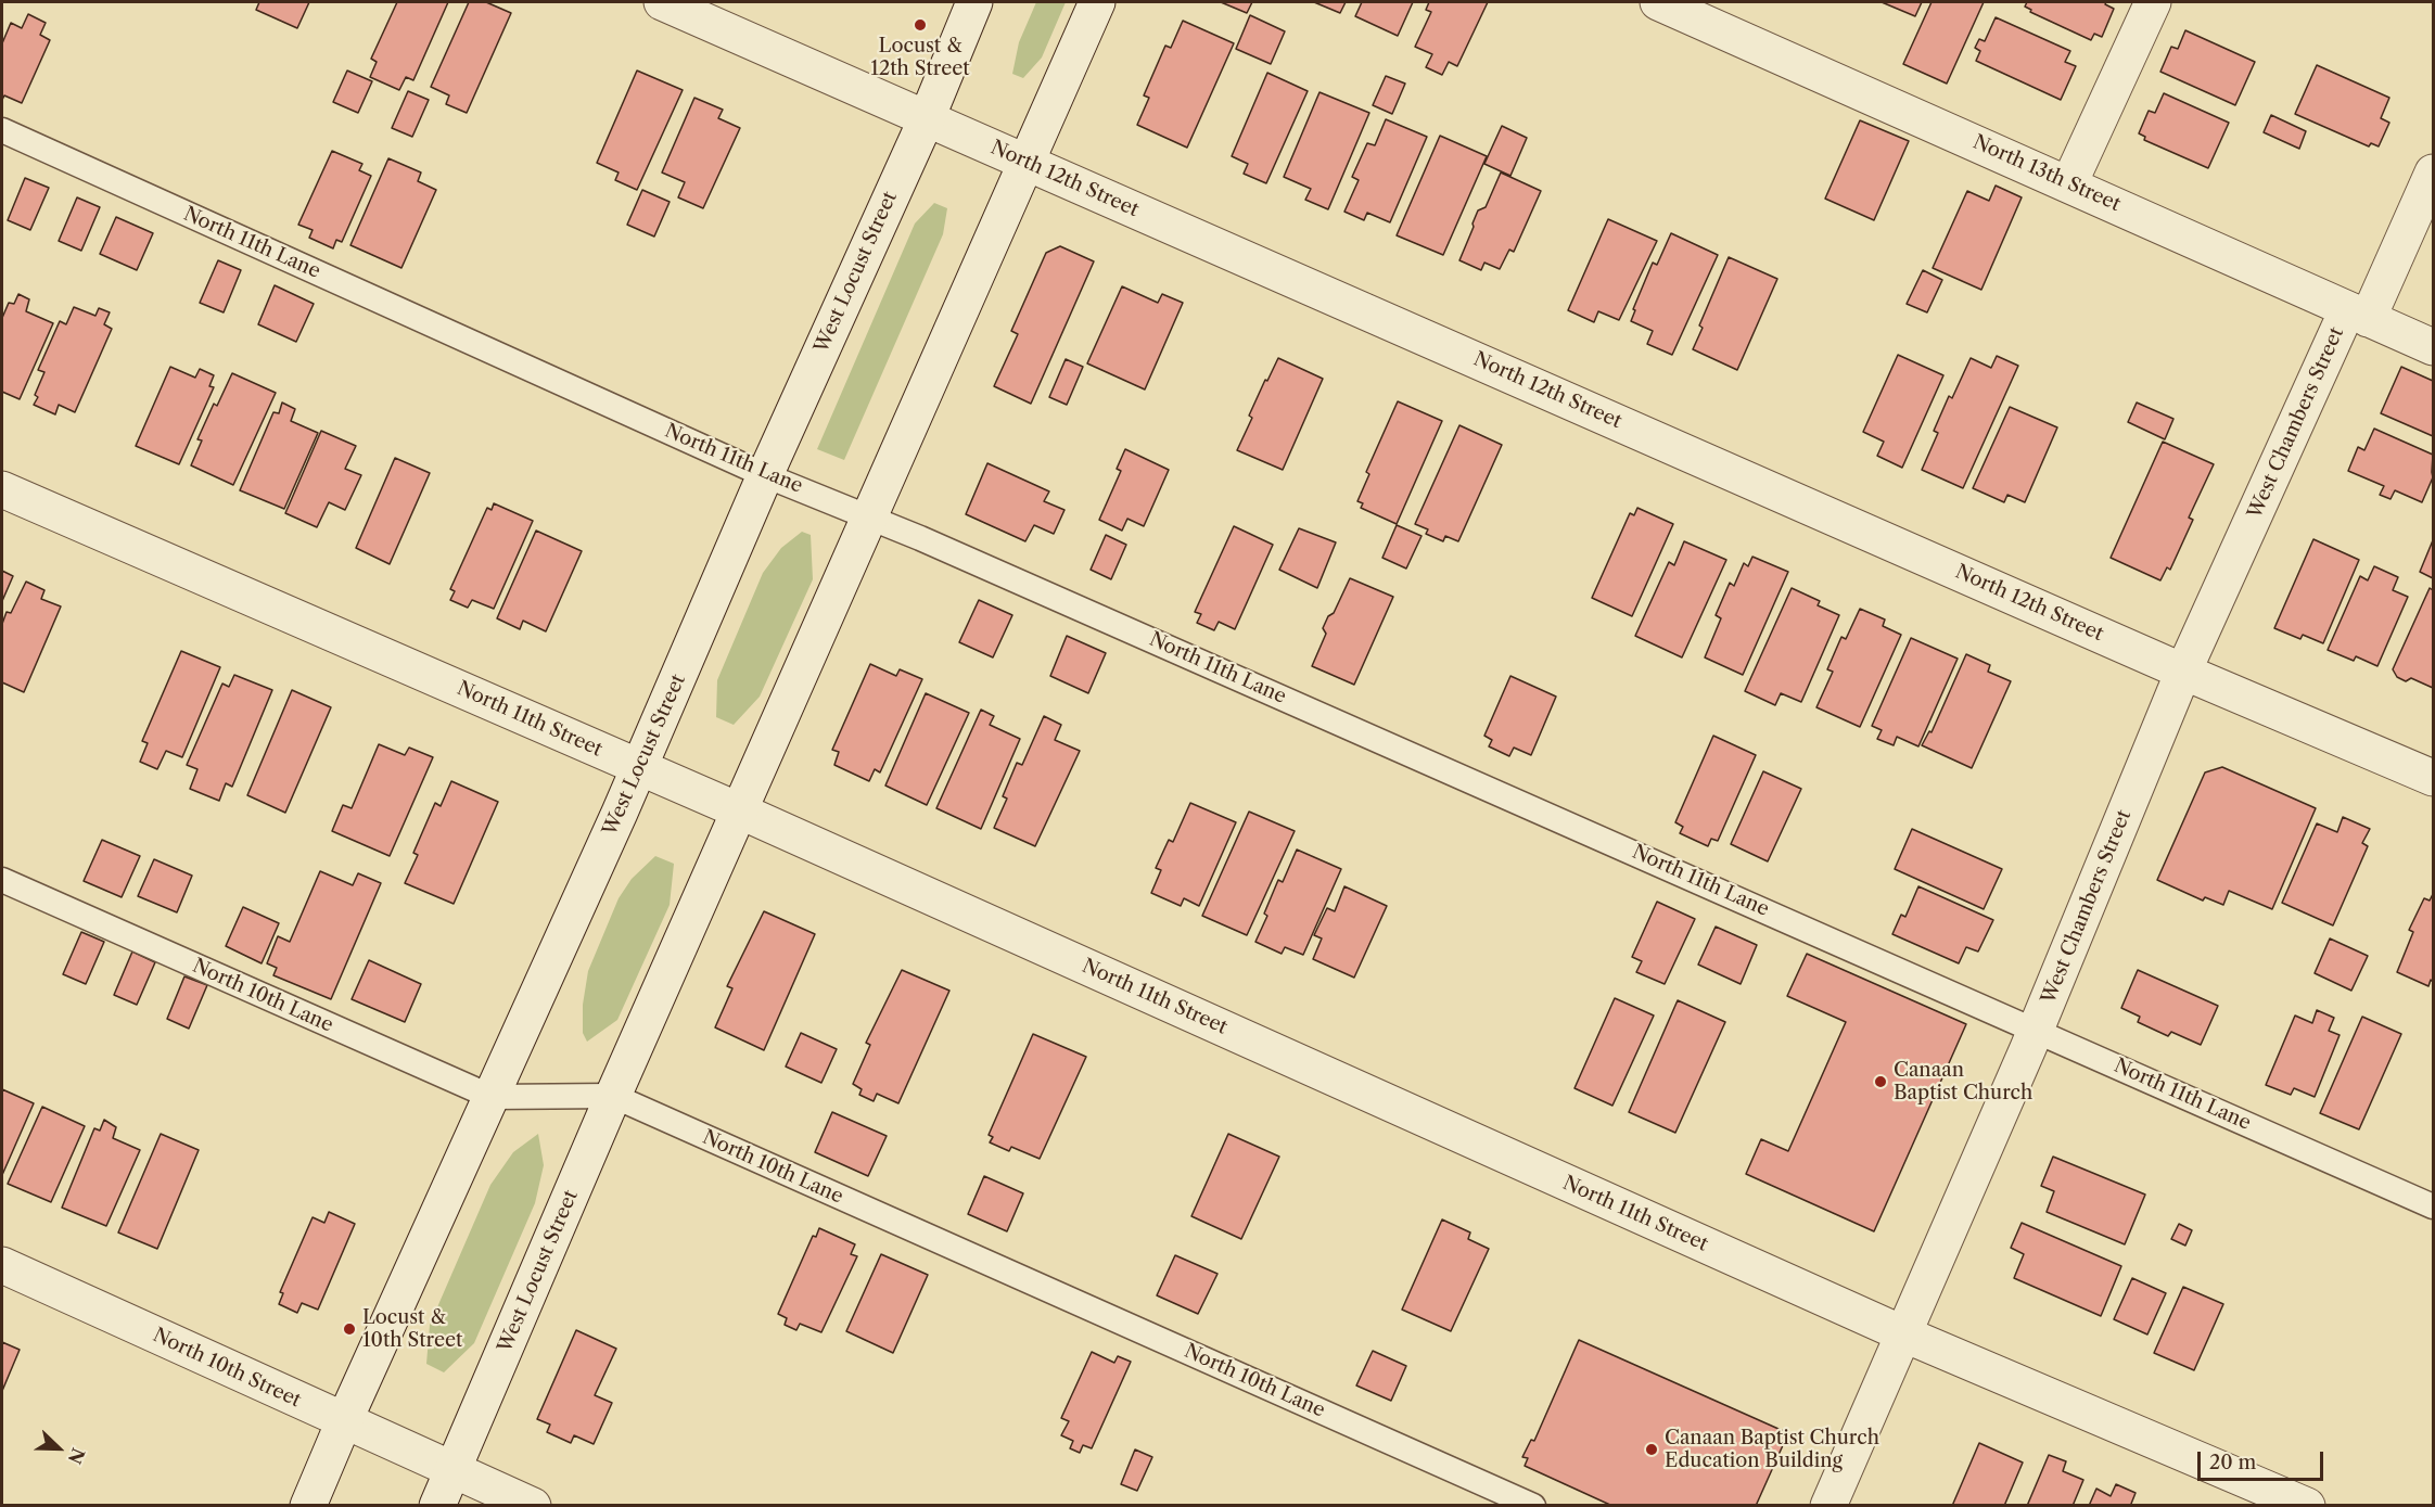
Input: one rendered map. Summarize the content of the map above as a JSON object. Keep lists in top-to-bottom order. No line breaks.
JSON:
{"streets":{"street":["North 13th Street","North 12th Street","West Locust Street","West Chambers Street","North 11th Street","North 10th Street"],"lane":["North 11th Lane","North 10th Lane"]},"crossings":[["North 13th Street","West Chambers Street"],["North 12th Street","West Locust Street"],["North 12th Street","West Chambers Street"],["North 11th Lane","West Locust Street"],["North 11th Lane","West Chambers Street"],["West Locust Street","North 11th Street"],["West Locust Street","North 10th Lane"],["West Locust Street","North 10th Street"],["West Chambers Street","North 11th Street"]],"places":["Locust & 12th Street","Canaan Baptist Church","Locust & 10th Street","Canaan Baptist Church Education Building"],"scale_bar":"20 m","north":"bottom right"}
